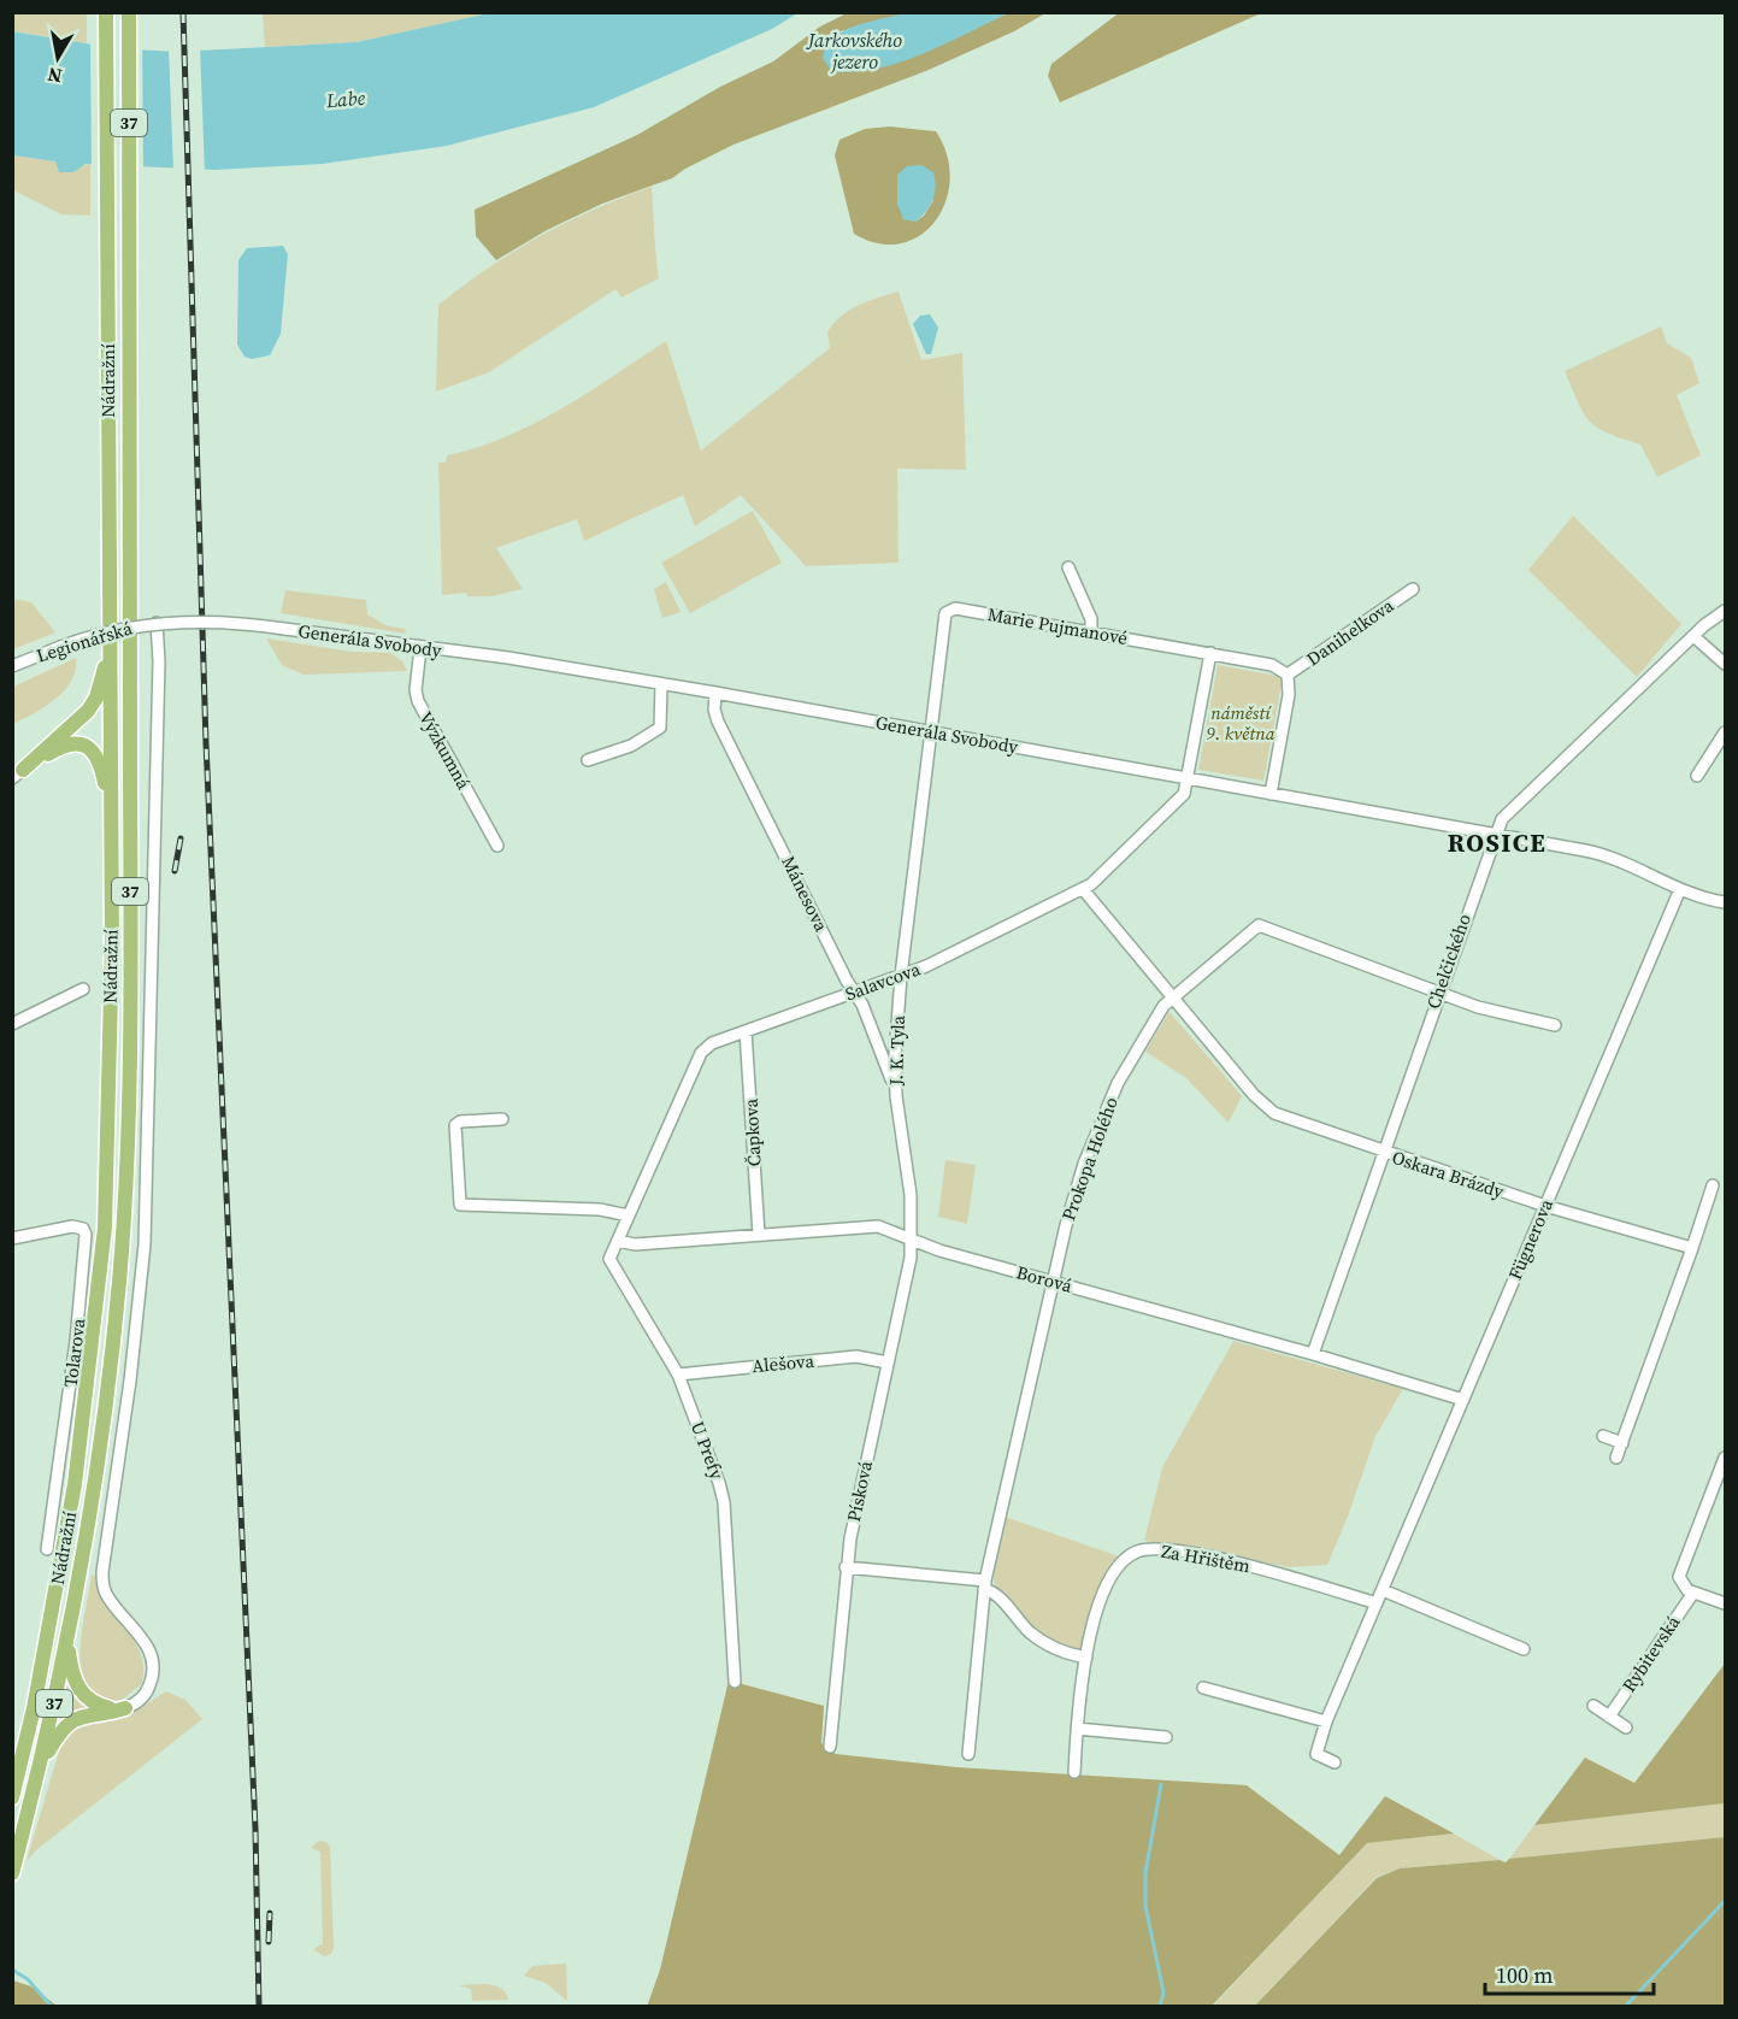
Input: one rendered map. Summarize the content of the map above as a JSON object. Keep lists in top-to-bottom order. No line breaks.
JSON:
{"streets":{"main road":["37","Nádražní"],"street":["Marie Pujmanové","Danihelkova","Generála Svobody","Legionářská","Výzkumná","Mánesova","Chelčického","Salavcova","J. K. Tyla","Čapkova","Prokopa Holého","Oskara Brázdy","Fügnerova","Borová","Tolarova","Alešova","U Prefy","Písková","Za Hřištěm","Rybitevská"]},"crossings":[["37","Nádražní"],["Marie Pujmanové","Danihelkova"],["Marie Pujmanové","Generála Svobody"],["Marie Pujmanové","J. K. Tyla"],["Generála Svobody","Legionářská"],["Generála Svobody","Výzkumná"],["Generála Svobody","Mánesova"],["Generála Svobody","Chelčického"],["Generála Svobody","Salavcova"],["Generála Svobody","J. K. Tyla"],["Generála Svobody","Fügnerova"],["Mánesova","Salavcova"],["Mánesova","J. K. Tyla"],["Chelčického","Prokopa Holého"],["Chelčického","Oskara Brázdy"],["Chelčického","Borová"],["Salavcova","J. K. Tyla"],["Salavcova","Čapkova"],["Salavcova","Oskara Brázdy"],["Salavcova","Borová"],["Salavcova","U Prefy"],["J. K. Tyla","Borová"],["J. K. Tyla","Písková"],["Čapkova","Borová"],["Prokopa Holého","Oskara Brázdy"],["Prokopa Holého","Borová"],["Oskara Brázdy","Fügnerova"],["Fügnerova","Borová"],["Fügnerova","Za Hřištěm"],["Borová","U Prefy"],["Borová","Písková"],["Alešova","U Prefy"],["Alešova","Písková"]],"districts":["ROSICE"],"water":["Jarkovského jezero","Labe"],"parks":["náměstí 9. května"],"scale_bar":"100 m","north":"bottom"}
